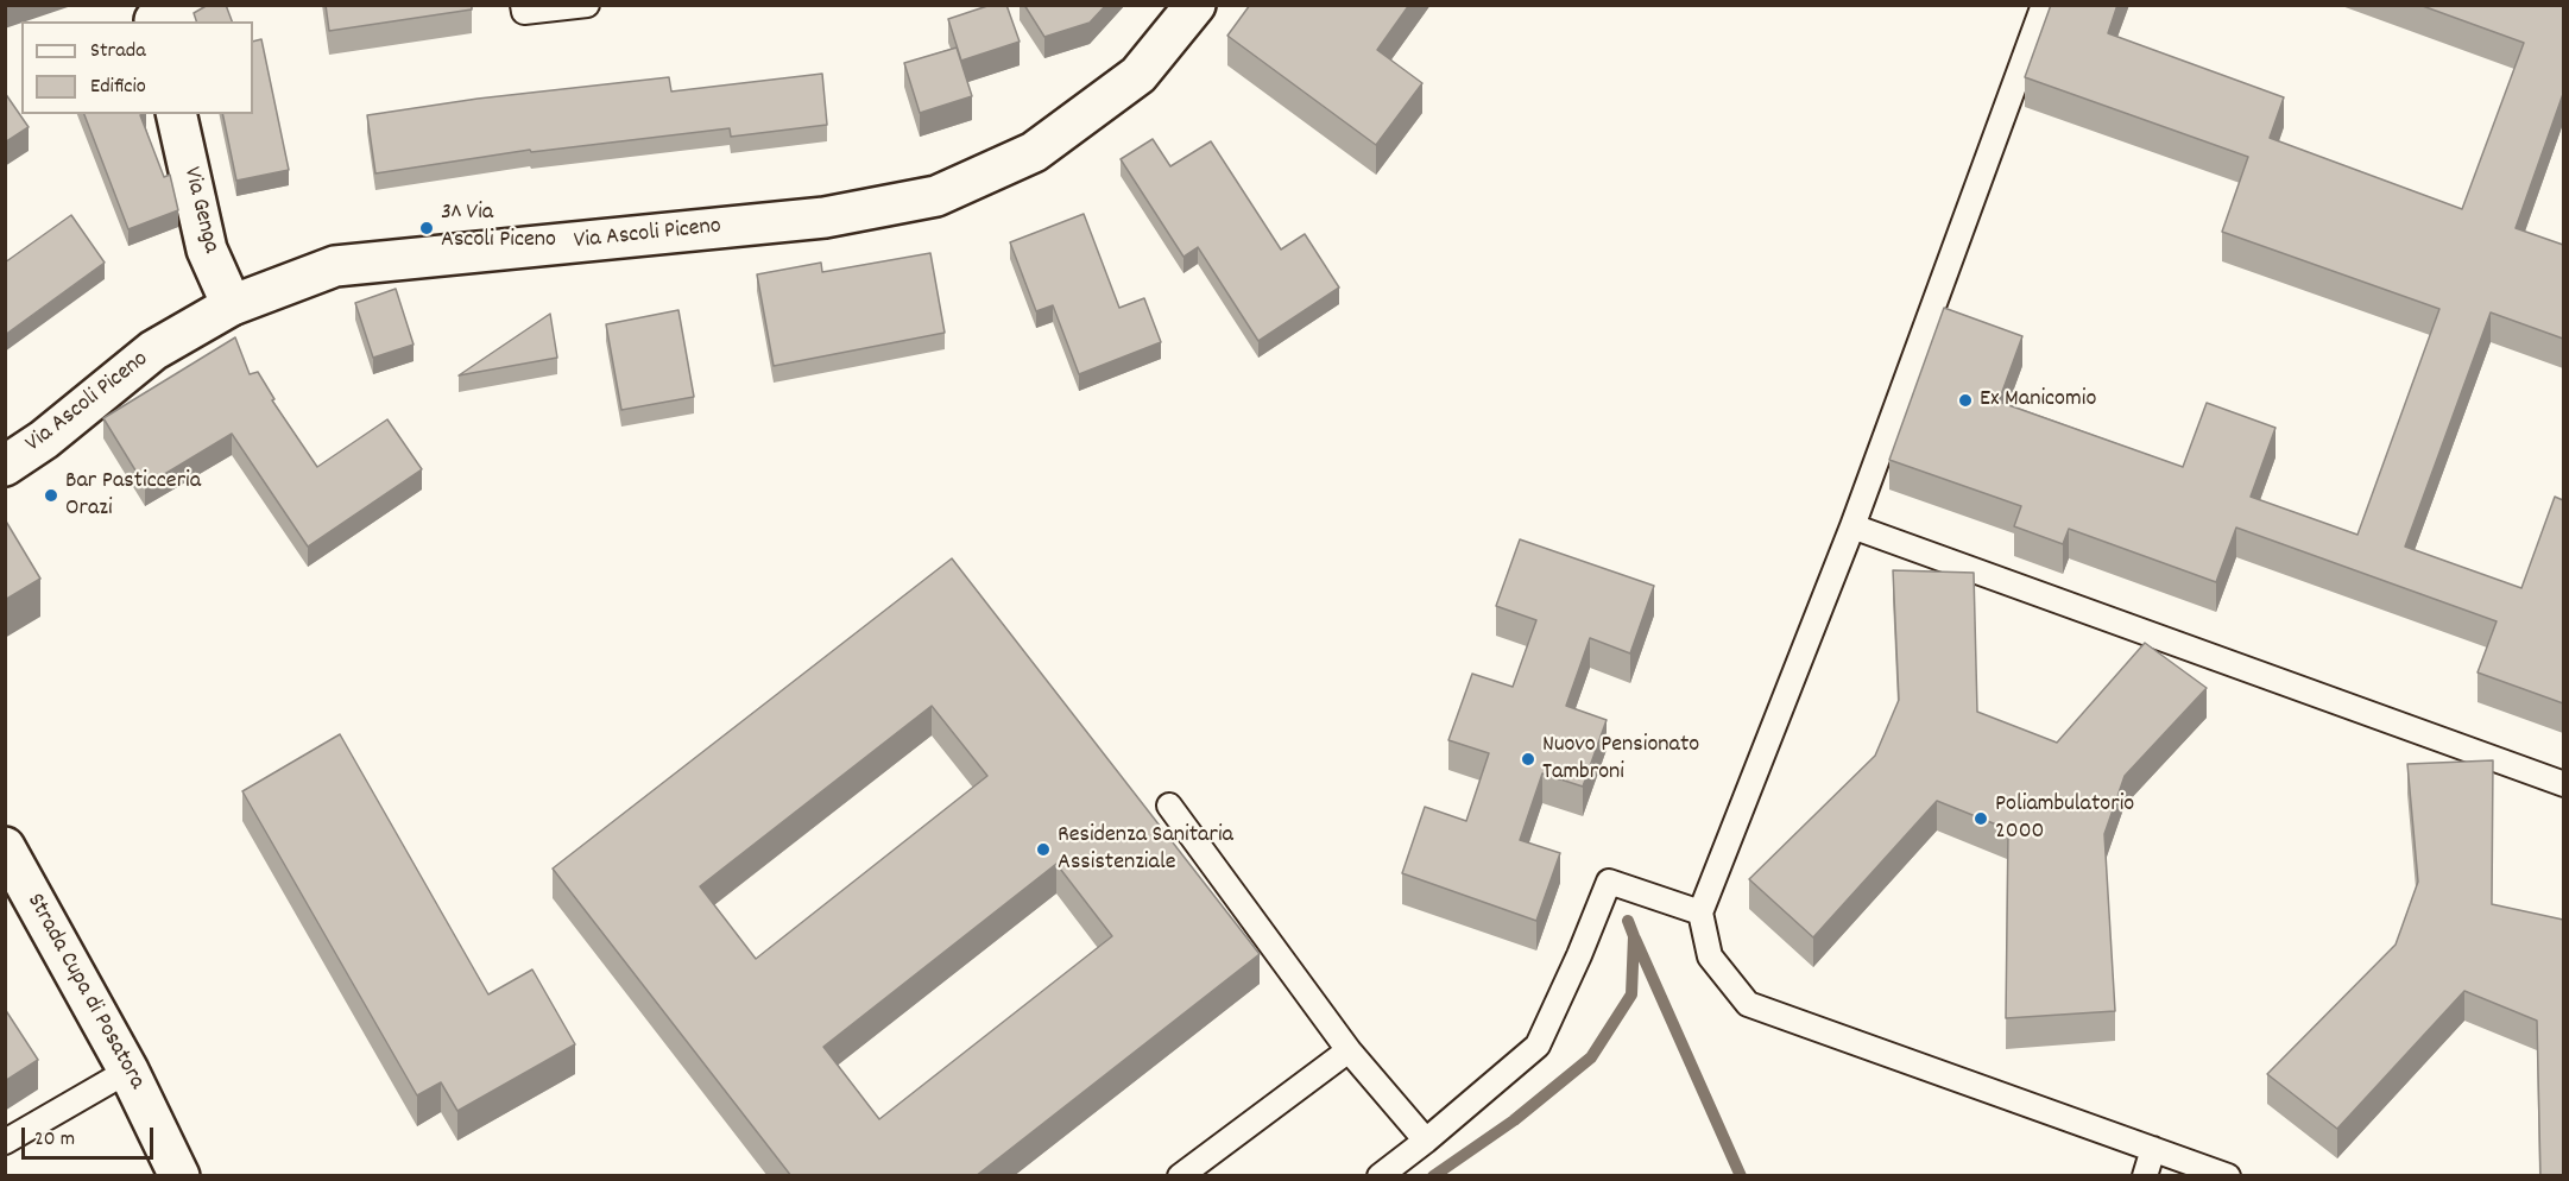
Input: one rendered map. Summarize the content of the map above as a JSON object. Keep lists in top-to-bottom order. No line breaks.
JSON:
{"streets":{"street":["Via Genga","Via Ascoli Piceno","Strada Cupa di Posatora"]},"crossings":[["Via Genga","Via Ascoli Piceno"]],"places":["3^ Via Ascoli Piceno","Ex Manicomio","Bar Pasticceria Orazi","Nuovo Pensionato Tambroni","Poliambulatorio 2000","Residenza Sanitaria Assistenziale"],"legend":["Strada","Edificio"],"scale_bar":"20 m"}
